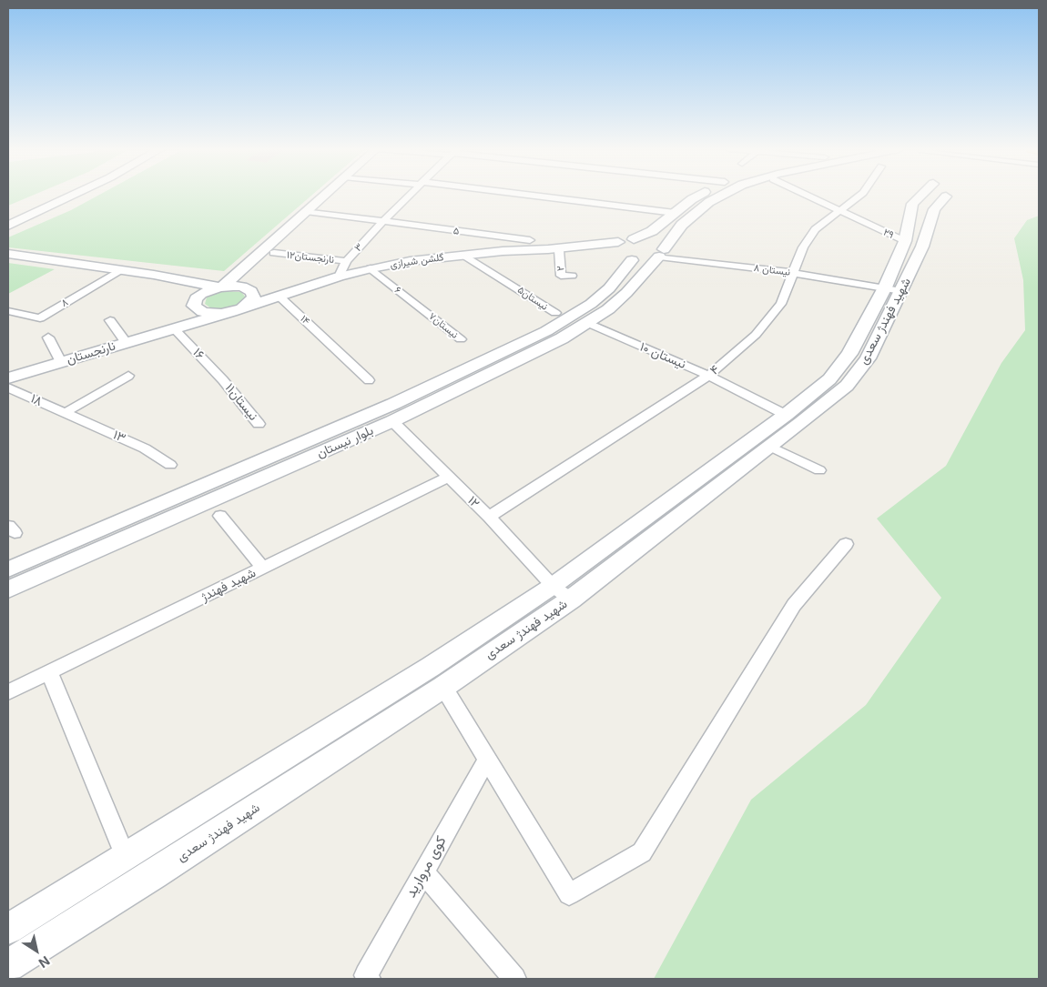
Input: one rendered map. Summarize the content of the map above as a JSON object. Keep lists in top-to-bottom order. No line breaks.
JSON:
{"streets":{"street":["۵","۲۹","۳","۱۲نارنجستان","گلشن شیرازی","۲","نیستان ۸","۶","۵نیستان","۸","۱۴","شهید فهندژ سعدی","۷نیستان","نارنجستان","۱۶","نیستان ۱۰","۴","۱۸","۱۱نیستان","۱۳","بلوار نیستان","۱۲","شهید فهندژ","کوی مروارید"]},"crossings":[["۵","۳"],["۲۹","شهید فهندژ سعدی"],["۲۹","۴"],["۳","۱۲نارنجستان"],["۳","گلشن شیرازی"],["گلشن شیرازی","۲"],["گلشن شیرازی","۶"],["گلشن شیرازی","۵نیستان"],["گلشن شیرازی","۱۴"],["گلشن شیرازی","نارنجستان"],["گلشن شیرازی","بلوار نیستان"],["نیستان ۸","شهید فهندژ سعدی"],["نیستان ۸","۴"],["نیستان ۸","بلوار نیستان"],["۶","۷نیستان"],["شهید فهندژ سعدی","نیستان ۱۰"],["شهید فهندژ سعدی","۱۲"],["نارنجستان","۱۶"],["۱۶","۱۱نیستان"],["نیستان ۱۰","۴"],["نیستان ۱۰","بلوار نیستان"],["۴","۱۲"],["۱۸","۱۳"],["بلوار نیستان","۱۲"],["۱۲","شهید فهندژ"]],"north":"bottom right"}
